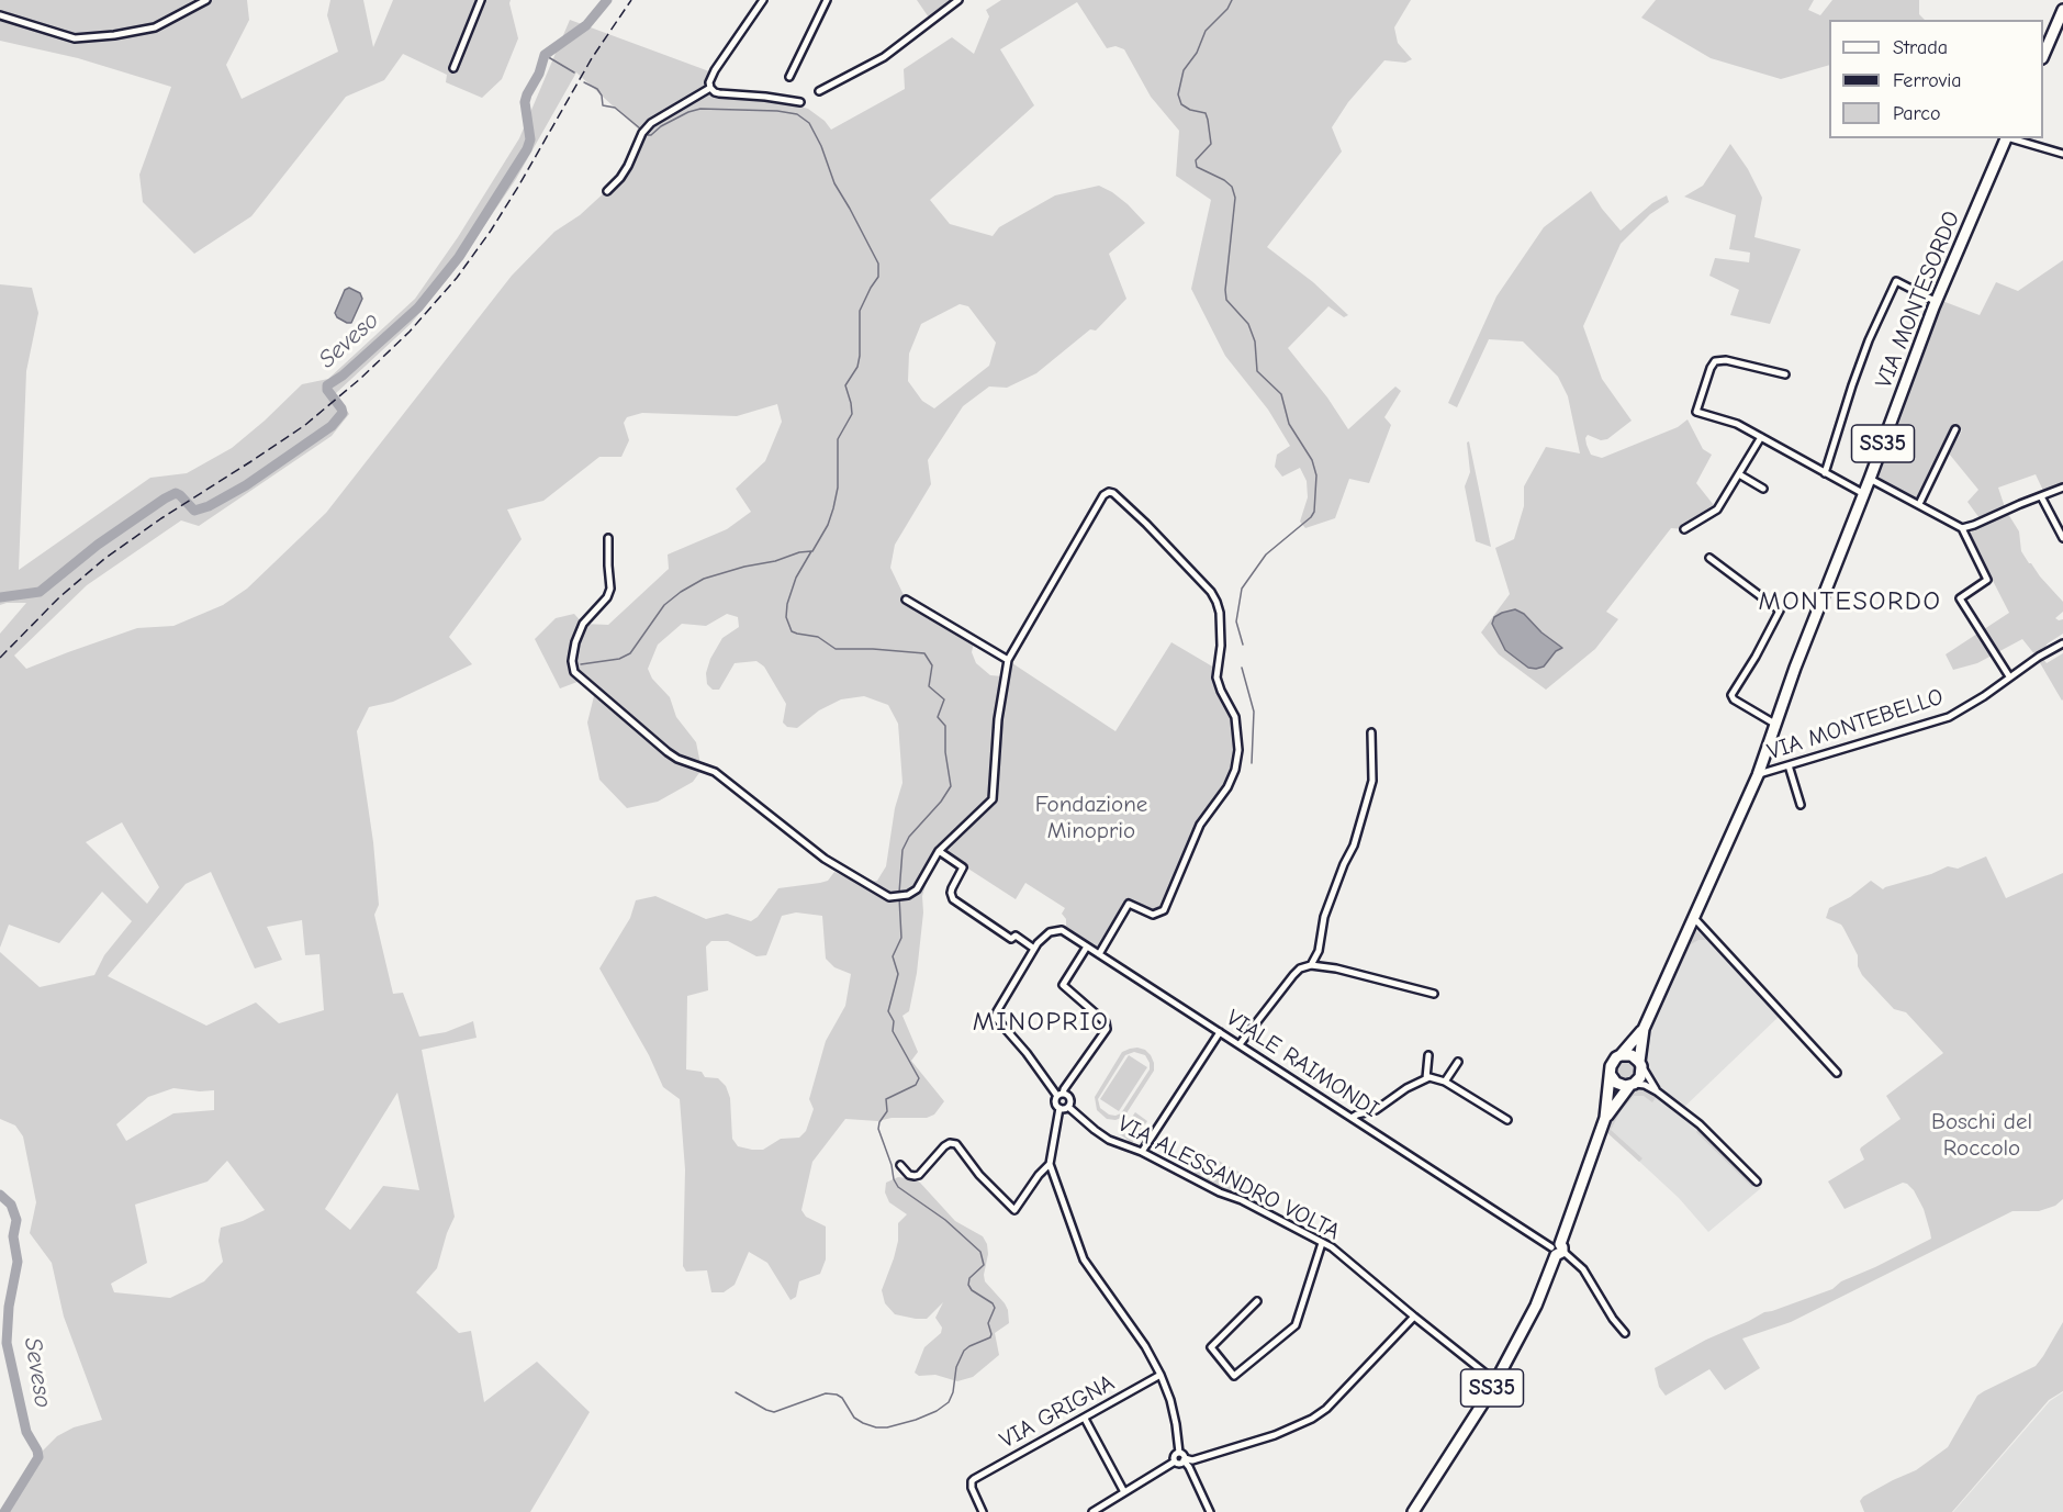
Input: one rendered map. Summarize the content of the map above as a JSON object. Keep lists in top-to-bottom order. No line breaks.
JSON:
{"streets":{"main road":["VIA MONTESORDO","SS35"],"street":["VIA MONTEBELLO","VIALE RAIMONDI","VIA ALESSANDRO VOLTA","VIA GRIGNA"]},"crossings":[["VIA MONTESORDO","SS35"],["VIA MONTESORDO","VIA MONTEBELLO"],["SS35","VIA MONTEBELLO"],["SS35","VIALE RAIMONDI"],["SS35","VIA ALESSANDRO VOLTA"]],"districts":["MONTESORDO","MINOPRIO"],"water":["Seveso"],"parks":["Fondazione Minoprio","Boschi del Roccolo"],"legend":["Strada","Ferrovia","Parco"]}
